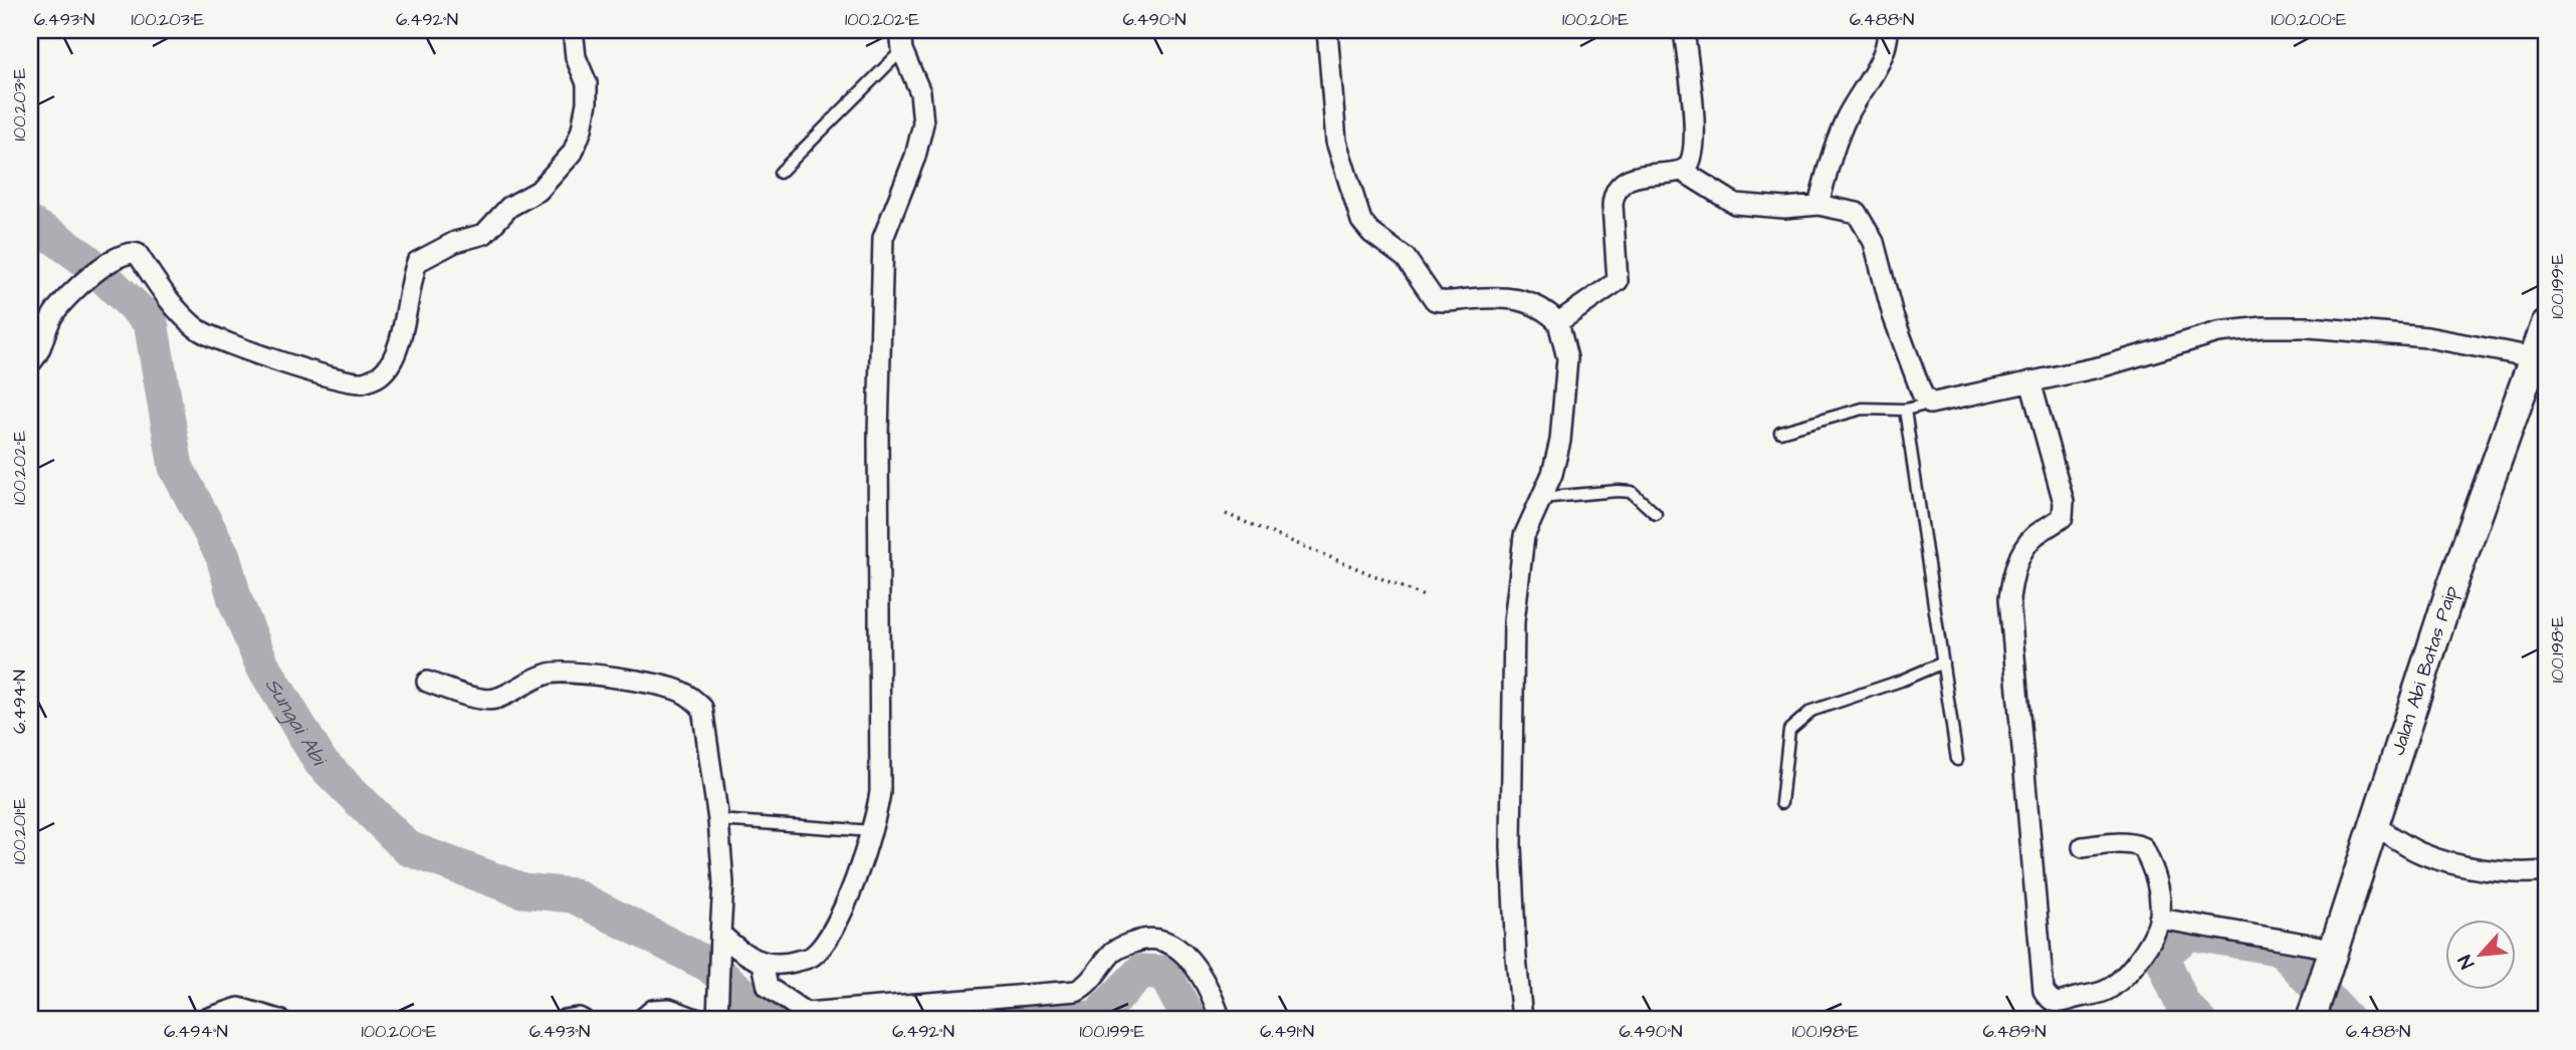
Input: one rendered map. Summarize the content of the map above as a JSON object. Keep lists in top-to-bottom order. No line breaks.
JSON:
{"streets":{"main road":["Jalan Abi Batas Paip"]},"water":["Sungai Abi"],"north":"bottom left","coordinates":["6.493°N","100.203°E","6.492°N","100.202°E","6.490°N","100.201°E","6.488°N","100.200°E","100.199°E","100.198°E","6.494°N","6.491°N","6.489°N"]}
